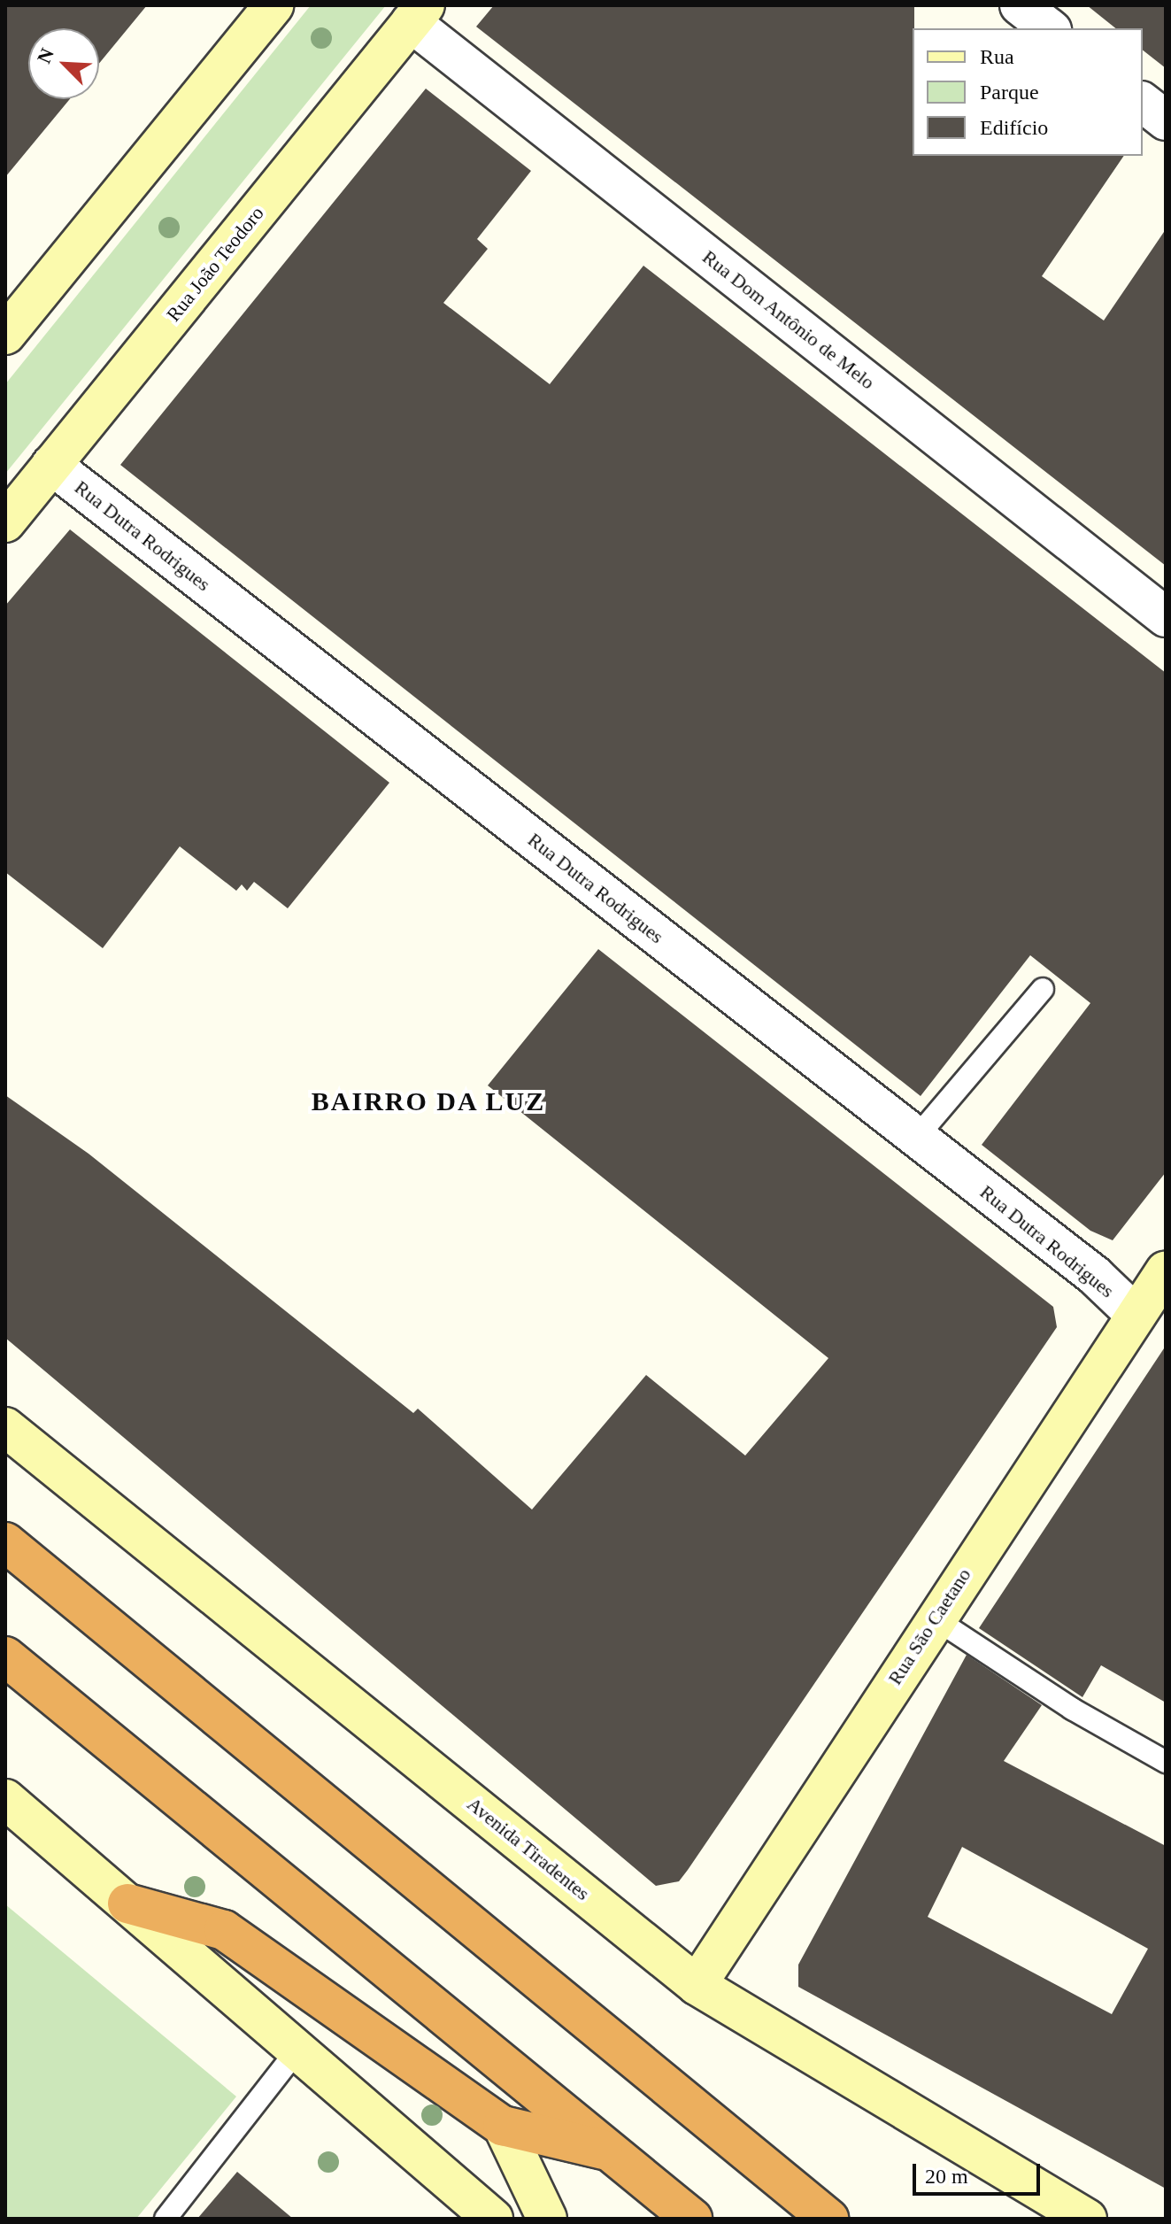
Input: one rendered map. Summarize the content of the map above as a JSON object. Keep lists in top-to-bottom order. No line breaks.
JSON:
{"streets":{"main road":["Rua João Teodoro","Rua São Caetano","Avenida Tiradentes"],"street":["Rua Dom Antônio de Melo","Rua Dutra Rodrigues"]},"crossings":[["Rua João Teodoro","Rua Dom Antônio de Melo"],["Rua João Teodoro","Rua Dutra Rodrigues"],["Rua Dutra Rodrigues","Rua São Caetano"],["Rua São Caetano","Avenida Tiradentes"]],"districts":["BAIRRO DA LUZ"],"legend":["Rua","Parque","Edifício"],"scale_bar":"20 m","north":"top left"}
